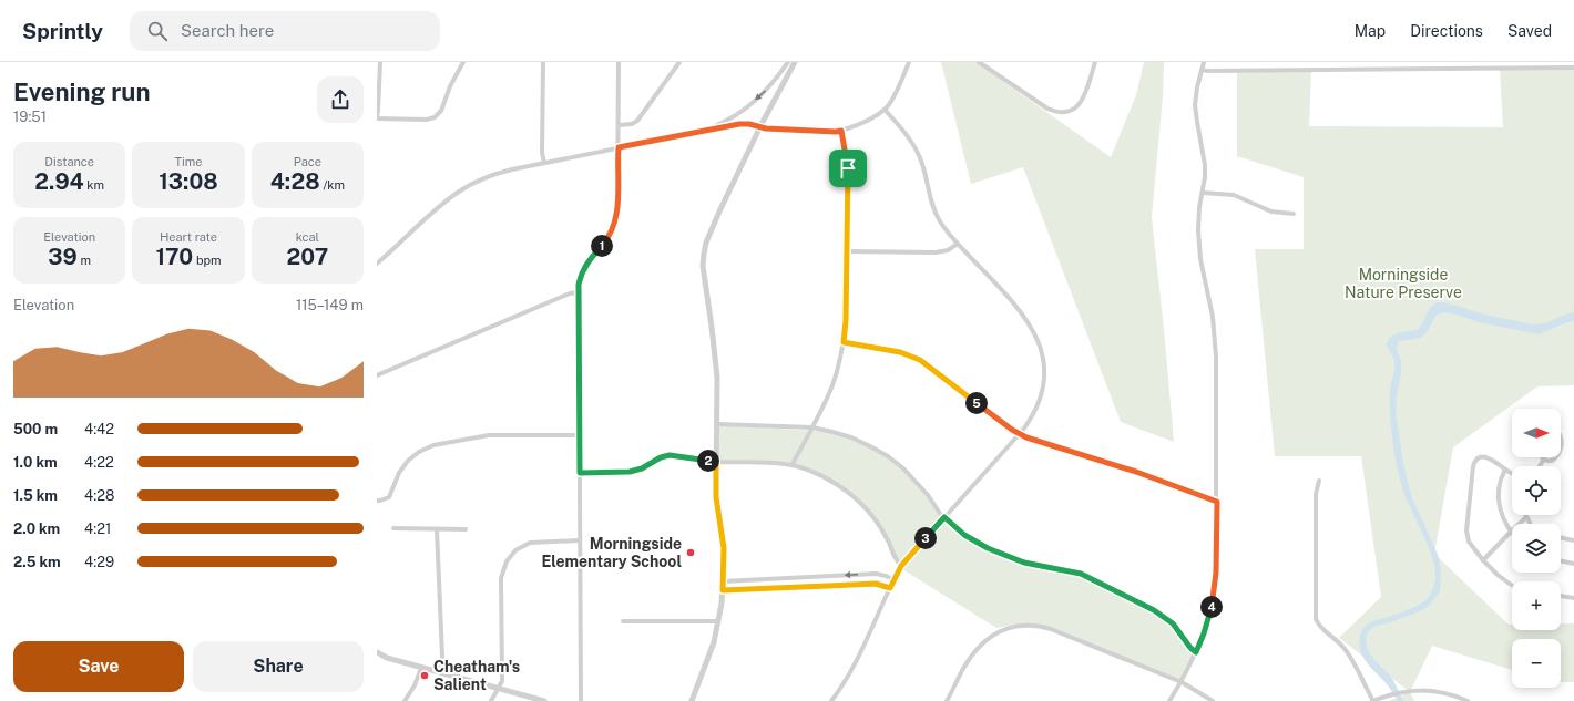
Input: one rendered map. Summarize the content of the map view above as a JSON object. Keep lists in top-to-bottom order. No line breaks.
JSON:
{"parks":["Morningside Nature Preserve"],"places":["Morningside Elementary School","Cheatham's Salient"],"north":"right","page":{"header":"Sprintly","search":"Search here","nav":["Map","Directions","Saved"],"heading":["Evening run","19:51"],"stats":[["Distance","2.94 km"],["Time","13:08"],["Pace","4:28 /km"],["Elevation","39 m"],["Heart rate","170 bpm"],["kcal","207"]],"pins":["1","5","2","3","4"],"chart":["Elevation","115–149 m"],"map_buttons":["+","−"],"list":[{"name":"500 m","note":"4:42"},{"name":"1.0 km","note":"4:22"},{"name":"1.5 km","note":"4:28"},{"name":"2.0 km","note":"4:21"},{"name":"2.5 km","note":"4:29"}],"buttons":["Save","Share"]}}
